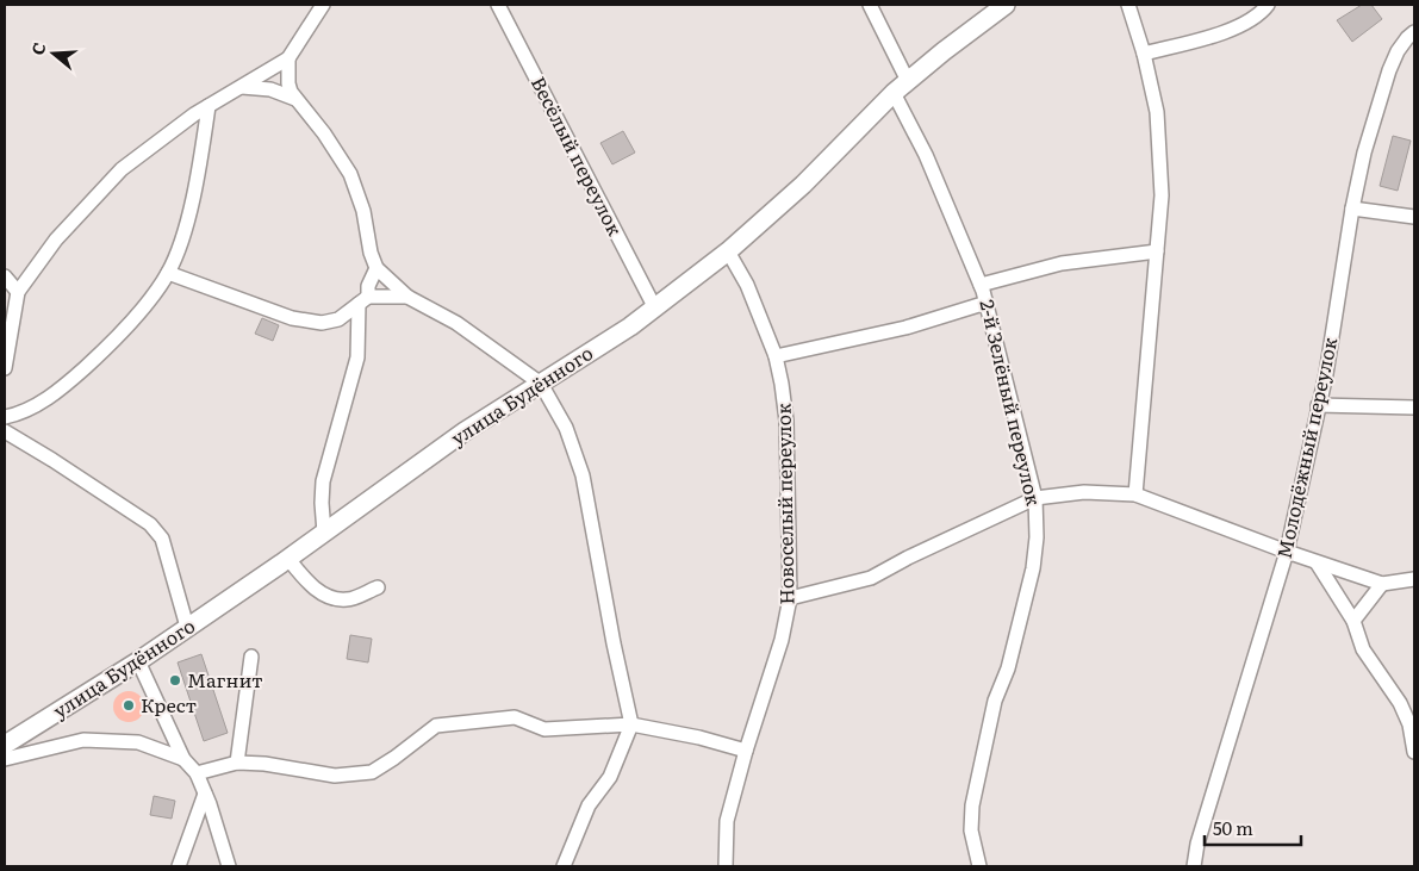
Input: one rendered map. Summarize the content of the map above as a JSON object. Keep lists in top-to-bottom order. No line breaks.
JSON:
{"streets":{"main road":["улица Будённого"],"street":["Весёлый переулок","2-й Зелёный переулок","Молодёжный переулок","Новоселый переулок"]},"crossings":[["Весёлый переулок","улица Будённого"],["улица Будённого","2-й Зелёный переулок"],["улица Будённого","Новоселый переулок"]],"places":["Магнит","Крест"],"scale_bar":"50 m","north":"left"}
